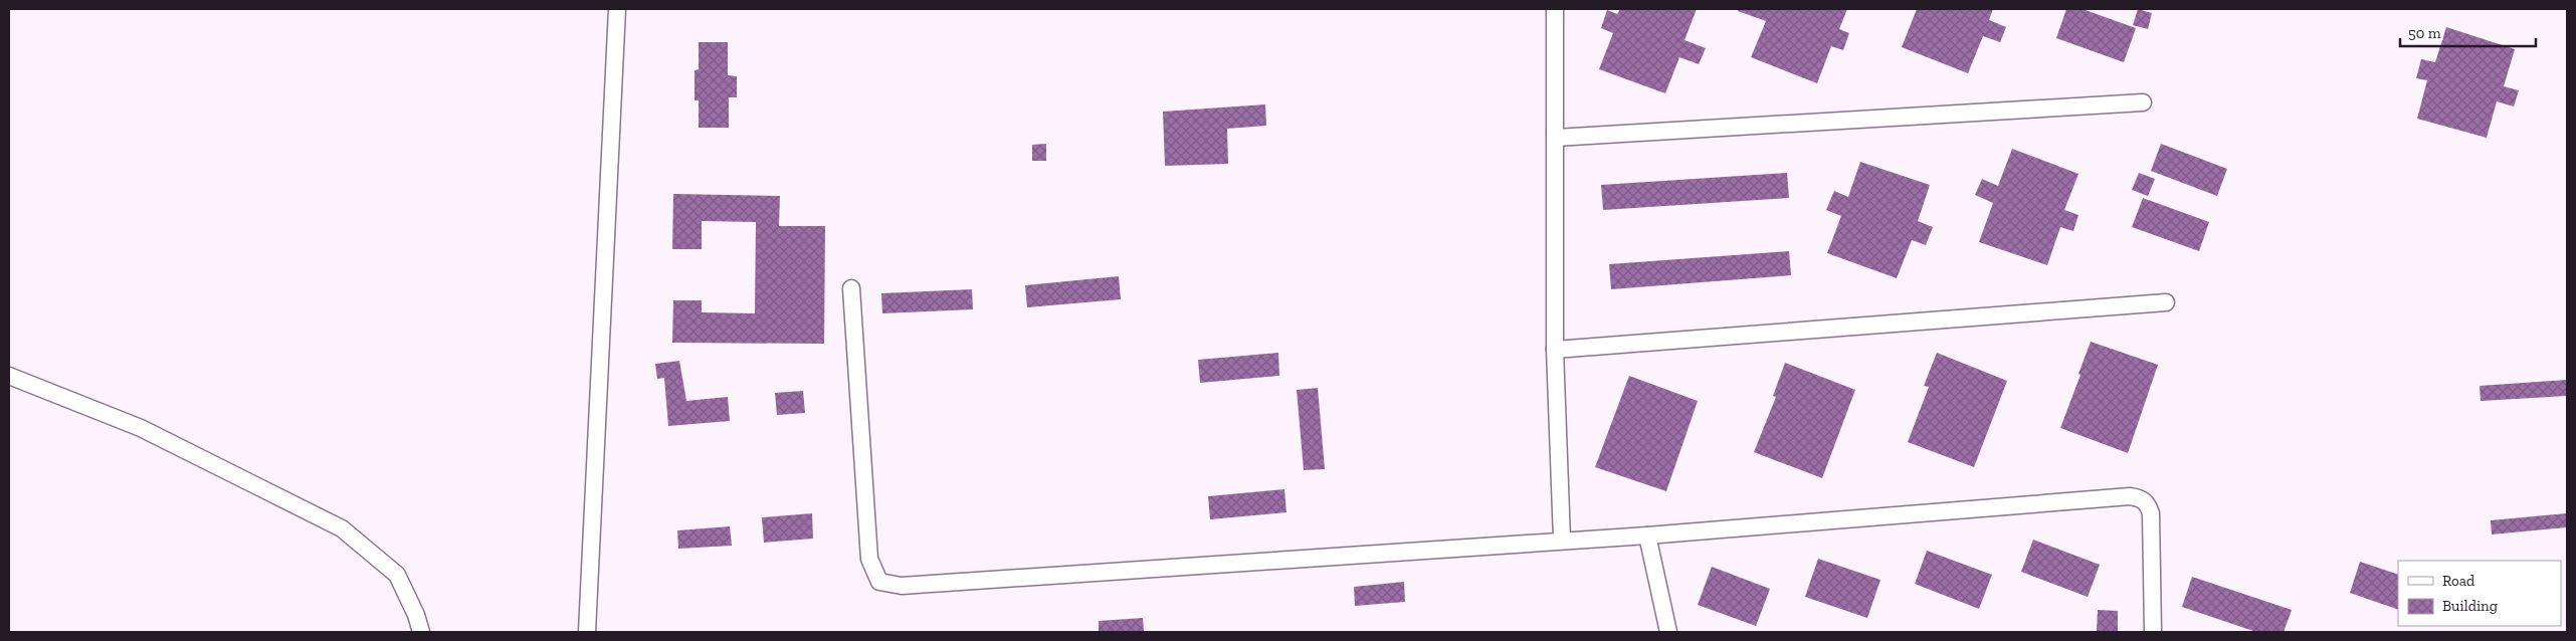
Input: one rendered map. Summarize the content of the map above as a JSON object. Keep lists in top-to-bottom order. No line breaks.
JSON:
{"legend":["Road","Building"],"scale_bar":"50 m"}
